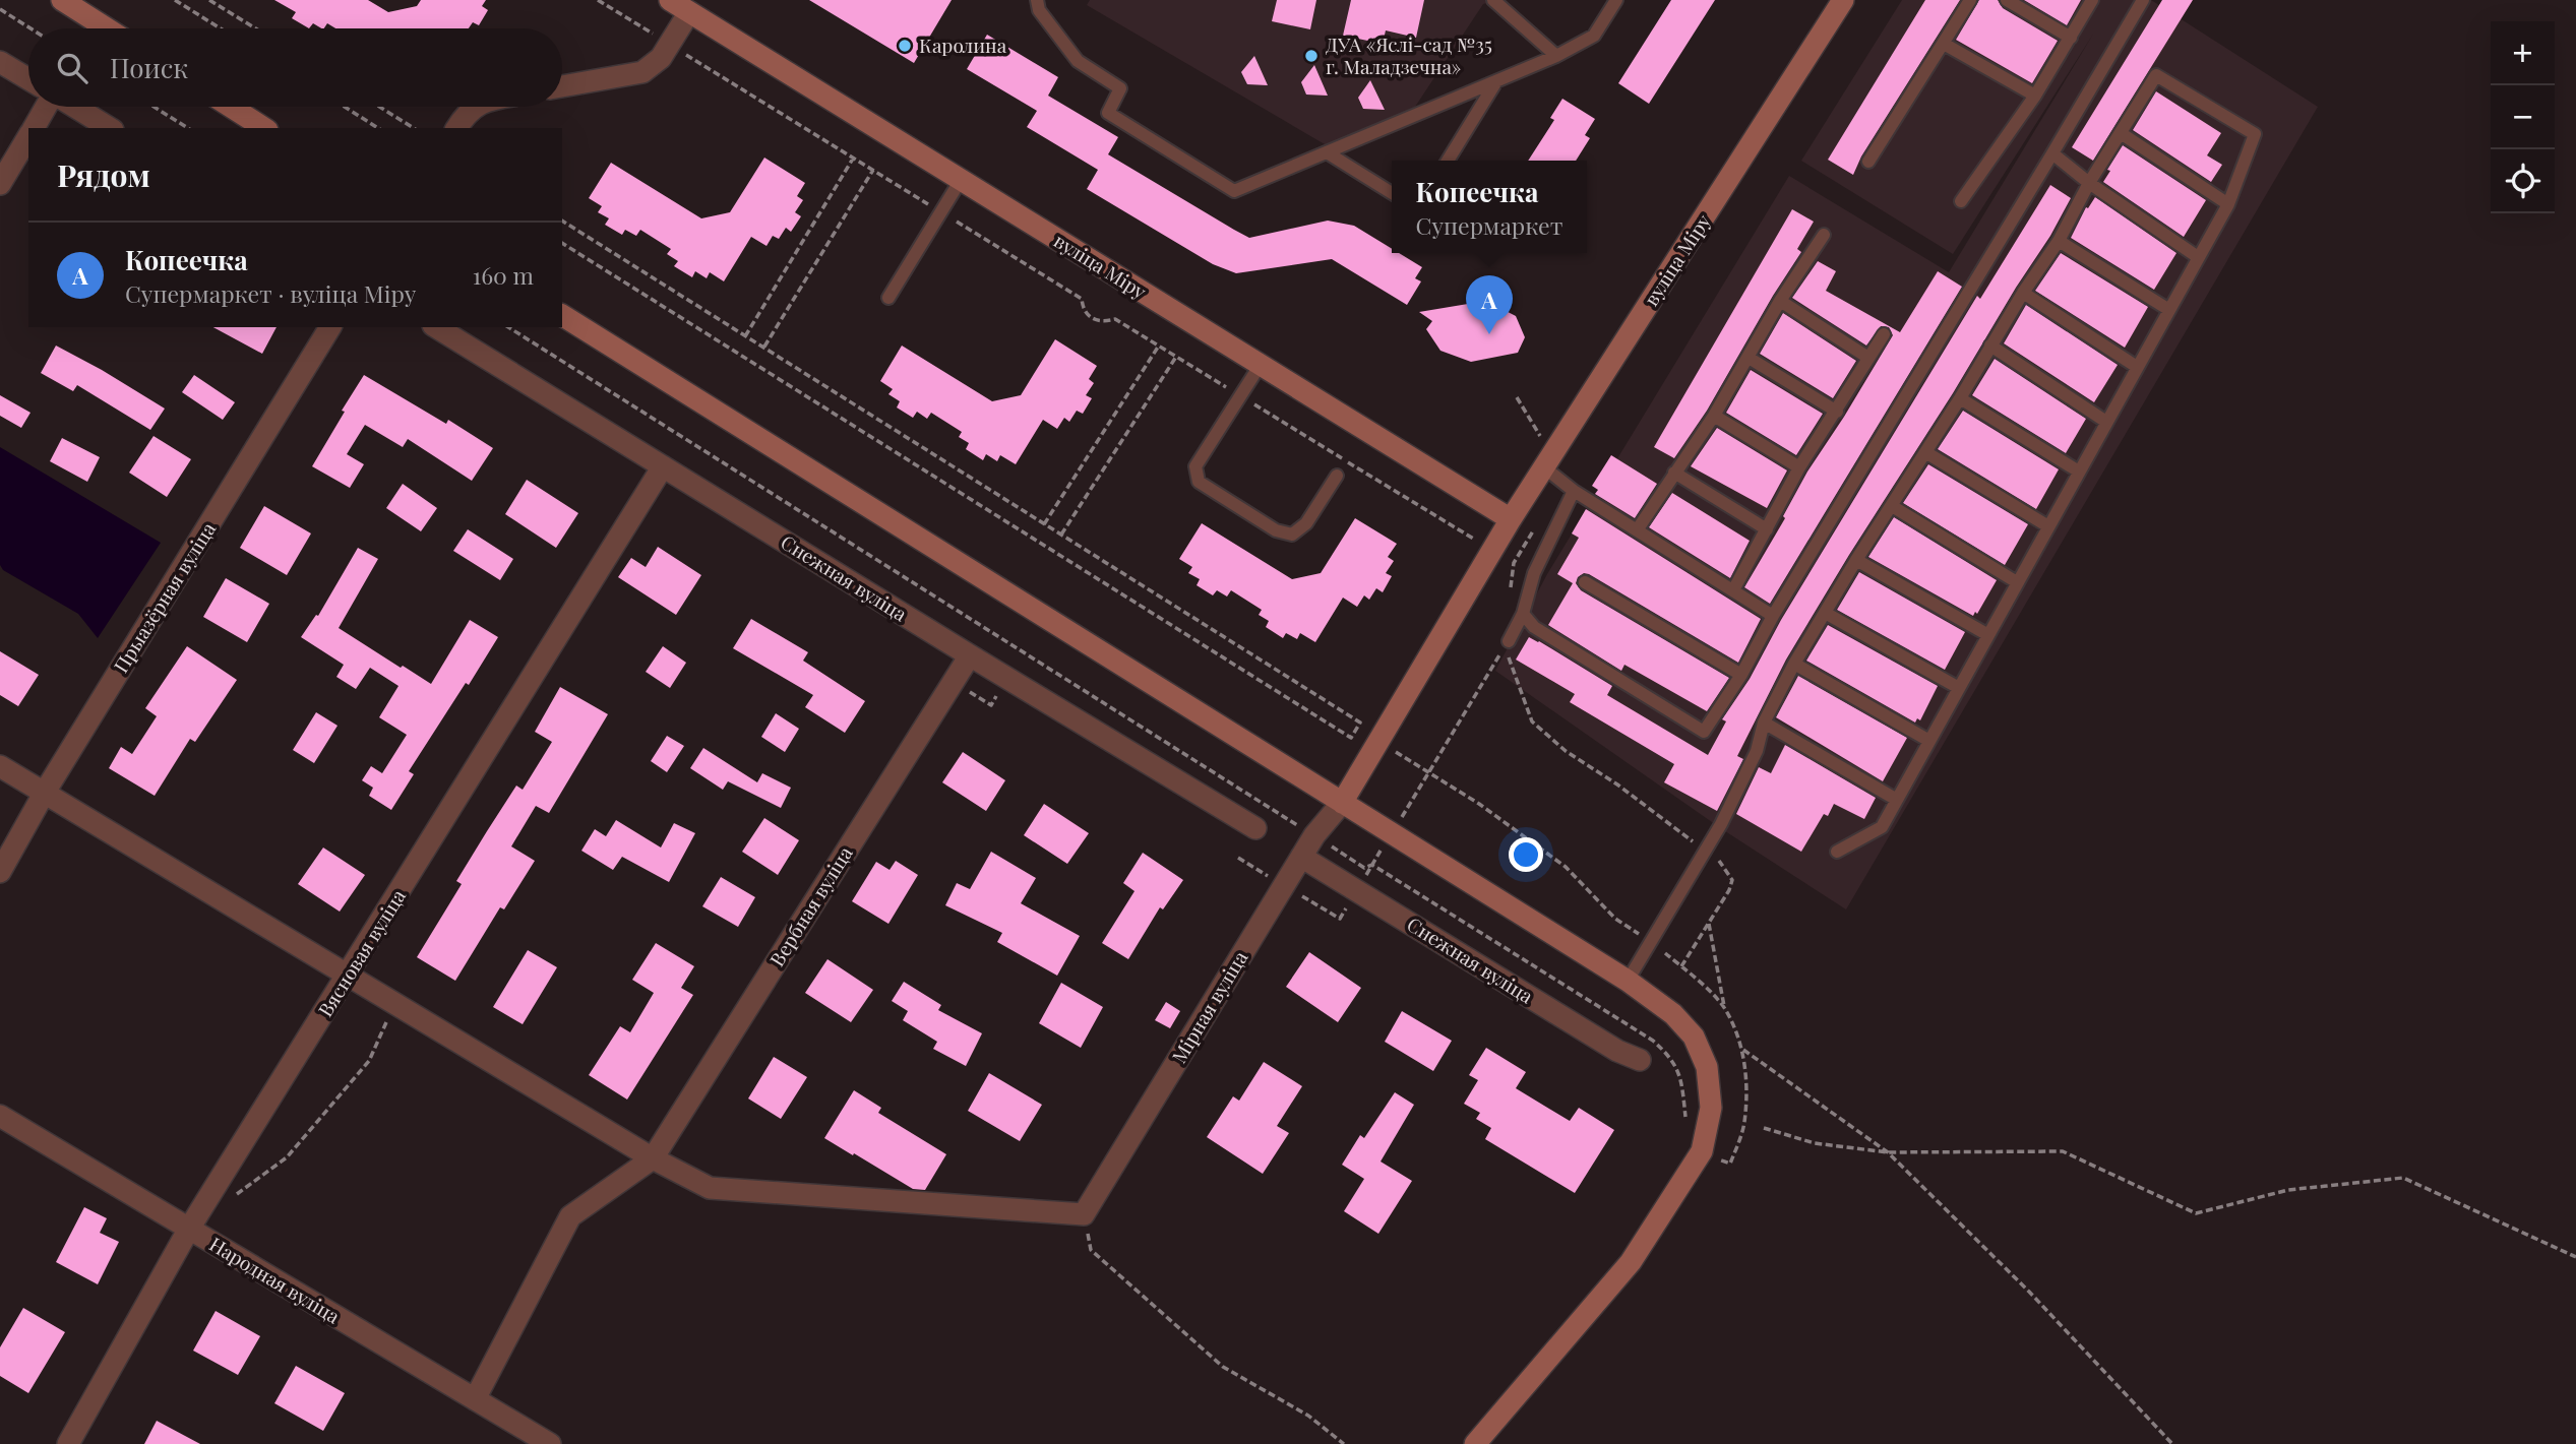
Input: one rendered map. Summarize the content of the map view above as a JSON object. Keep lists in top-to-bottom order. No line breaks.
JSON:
{"streets":{"main road":["вуліца Міру"],"street":["Снежная вуліца","Прыазёрная вуліца","Вербная вуліца","Вясновая вуліца","Мірная вуліца","Народная вуліца"]},"crossings":[["вуліца Міру","Мірная вуліца"],["Снежная вуліца","Вербная вуліца"],["Снежная вуліца","Вясновая вуліца"],["Снежная вуліца","Мірная вуліца"],["Вясновая вуліца","Народная вуліца"]],"places":["Каролина","ДУА «Яслі-сад №35 г. Маладзечна»"],"page":{"map_buttons":["+","−"],"search":"Поиск","heading":"Рядом","popup":["Копеечка","Супермаркет"],"list":[{"mark":"A","name":"Копеечка","note":"Супермаркет · вуліца Міру","value":"160 m"}],"pins":"A"}}
